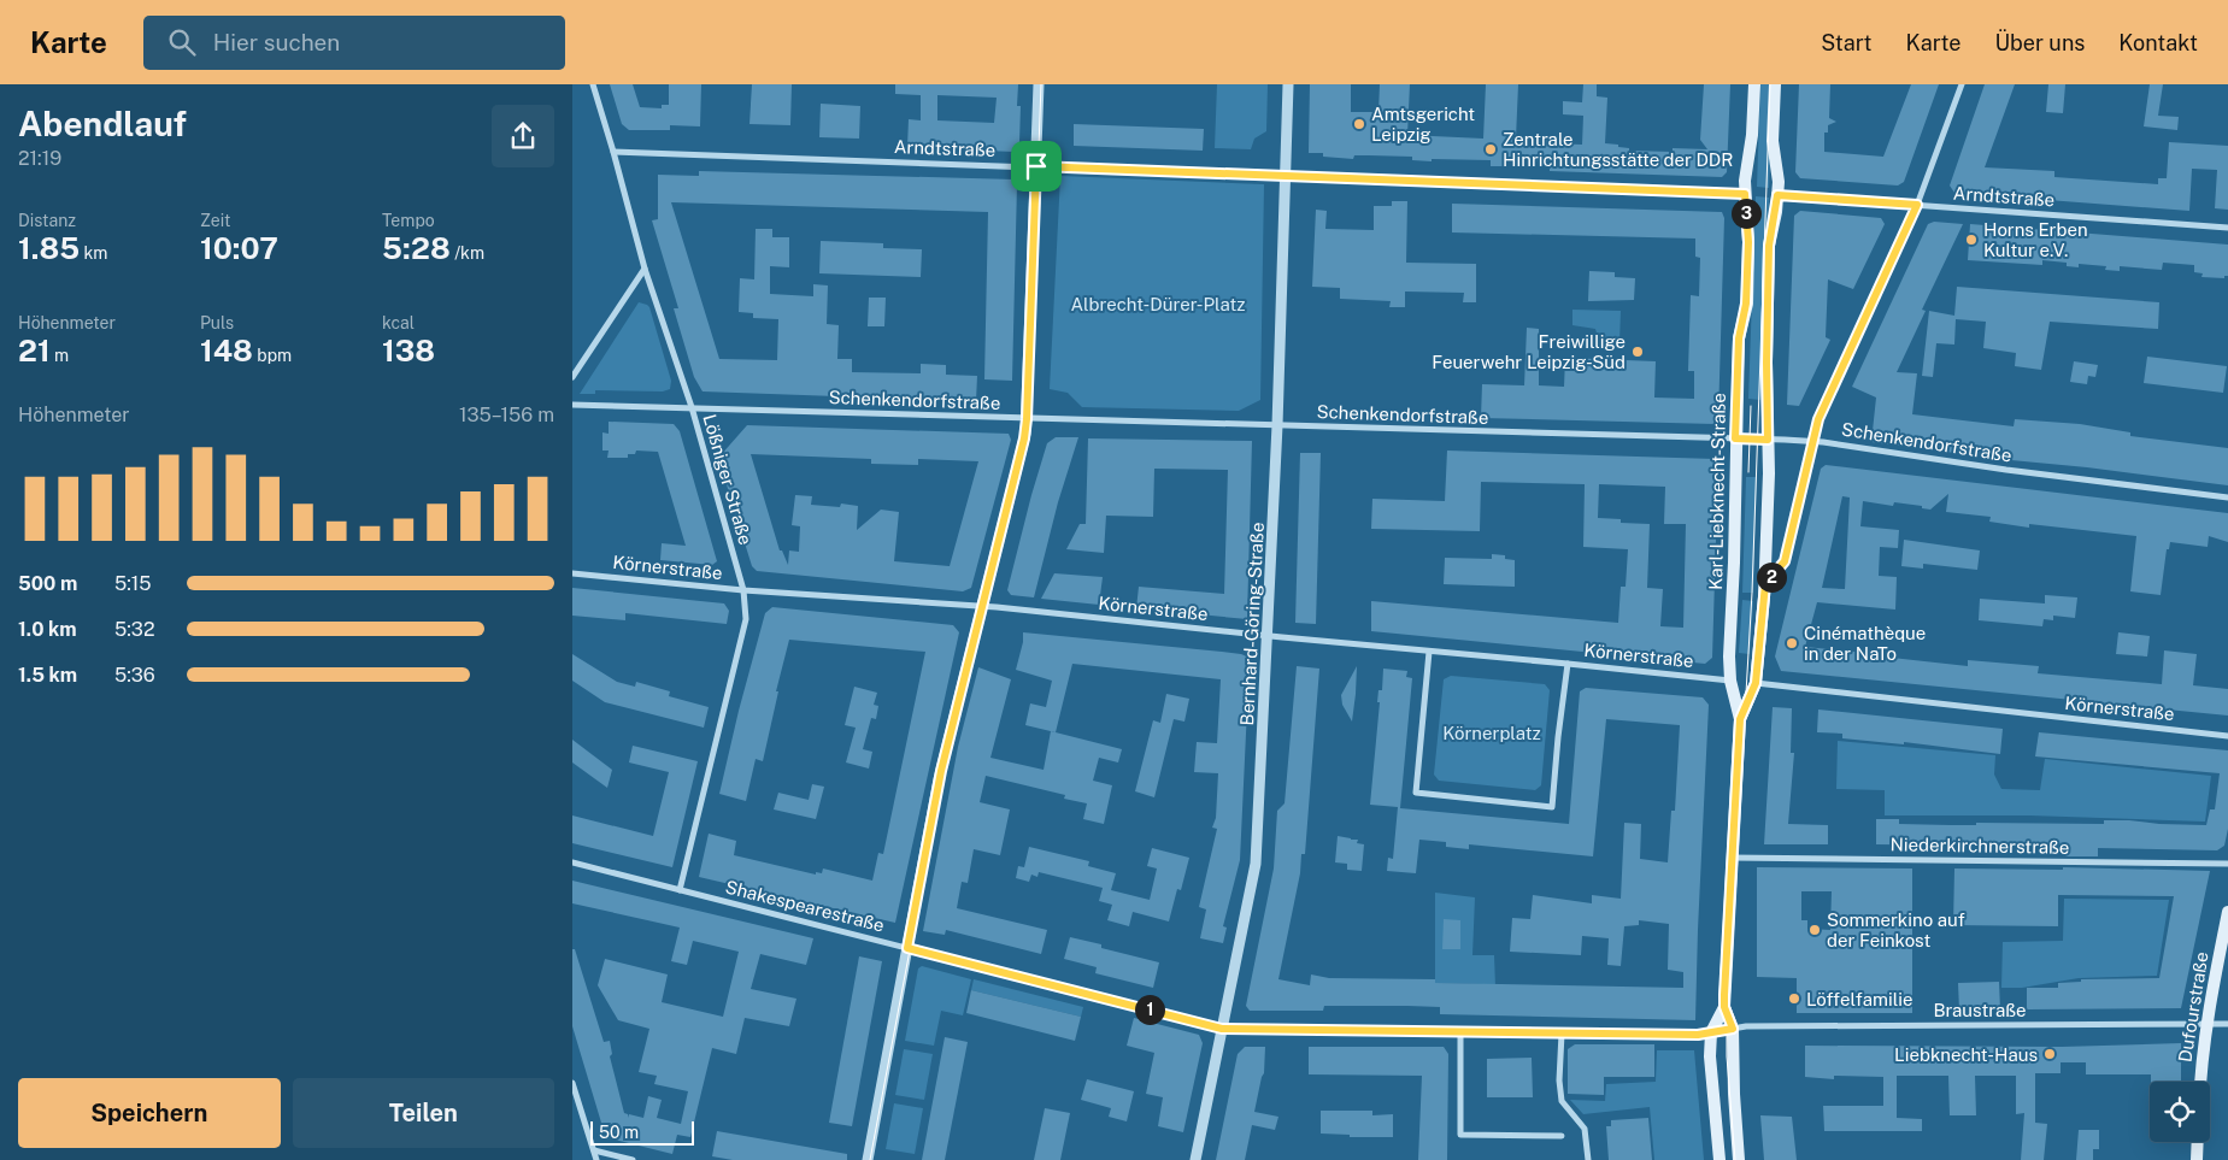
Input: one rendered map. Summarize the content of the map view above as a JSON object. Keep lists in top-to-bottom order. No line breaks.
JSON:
{"streets":{"main road":["Karl-Liebknecht-Straße","Dufourstraße"],"street":["Arndtstraße","Schenkendorfstraße","Lößniger Straße","Körnerstraße","Bernhard-Göring-Straße","Niederkirchnerstraße","Shakespearestraße","Braustraße"]},"crossings":[["Arndtstraße","Lößniger Straße"],["Arndtstraße","Karl-Liebknecht-Straße"],["Arndtstraße","Bernhard-Göring-Straße"],["Schenkendorfstraße","Lößniger Straße"],["Schenkendorfstraße","Karl-Liebknecht-Straße"],["Schenkendorfstraße","Bernhard-Göring-Straße"],["Lößniger Straße","Körnerstraße"],["Lößniger Straße","Shakespearestraße"],["Karl-Liebknecht-Straße","Körnerstraße"],["Karl-Liebknecht-Straße","Niederkirchnerstraße"],["Karl-Liebknecht-Straße","Shakespearestraße"],["Karl-Liebknecht-Straße","Braustraße"],["Körnerstraße","Bernhard-Göring-Straße"],["Bernhard-Göring-Straße","Shakespearestraße"],["Dufourstraße","Braustraße"]],"parks":["Albrecht-Dürer-Platz","Körnerplatz"],"places":["Amtsgericht Leipzig","Zentrale Hinrichtungsstätte der DDR","Horns Erben Kultur e.V.","Freiwillige Feuerwehr Leipzig-Süd","Cinémathèque in der NaTo","Sommerkino auf der Feinkost","Löffelfamilie","Liebknecht-Haus"],"scale_bar":"50 m","page":{"header":"Karte","search":"Hier suchen","nav":["Start","Karte","Über uns","Kontakt"],"heading":["Abendlauf","21:19"],"stats":[["Distanz","1.85 km"],["Zeit","10:07"],["Tempo","5:28 /km"],["Höhenmeter","21 m"],["Puls","148 bpm"],["kcal","138"]],"pins":["3","2","1"],"chart":["Höhenmeter","135–156 m"],"list":[{"name":"500 m","note":"5:15"},{"name":"1.0 km","note":"5:32"},{"name":"1.5 km","note":"5:36"}],"buttons":["Speichern","Teilen"],"scale":"50 m"}}
